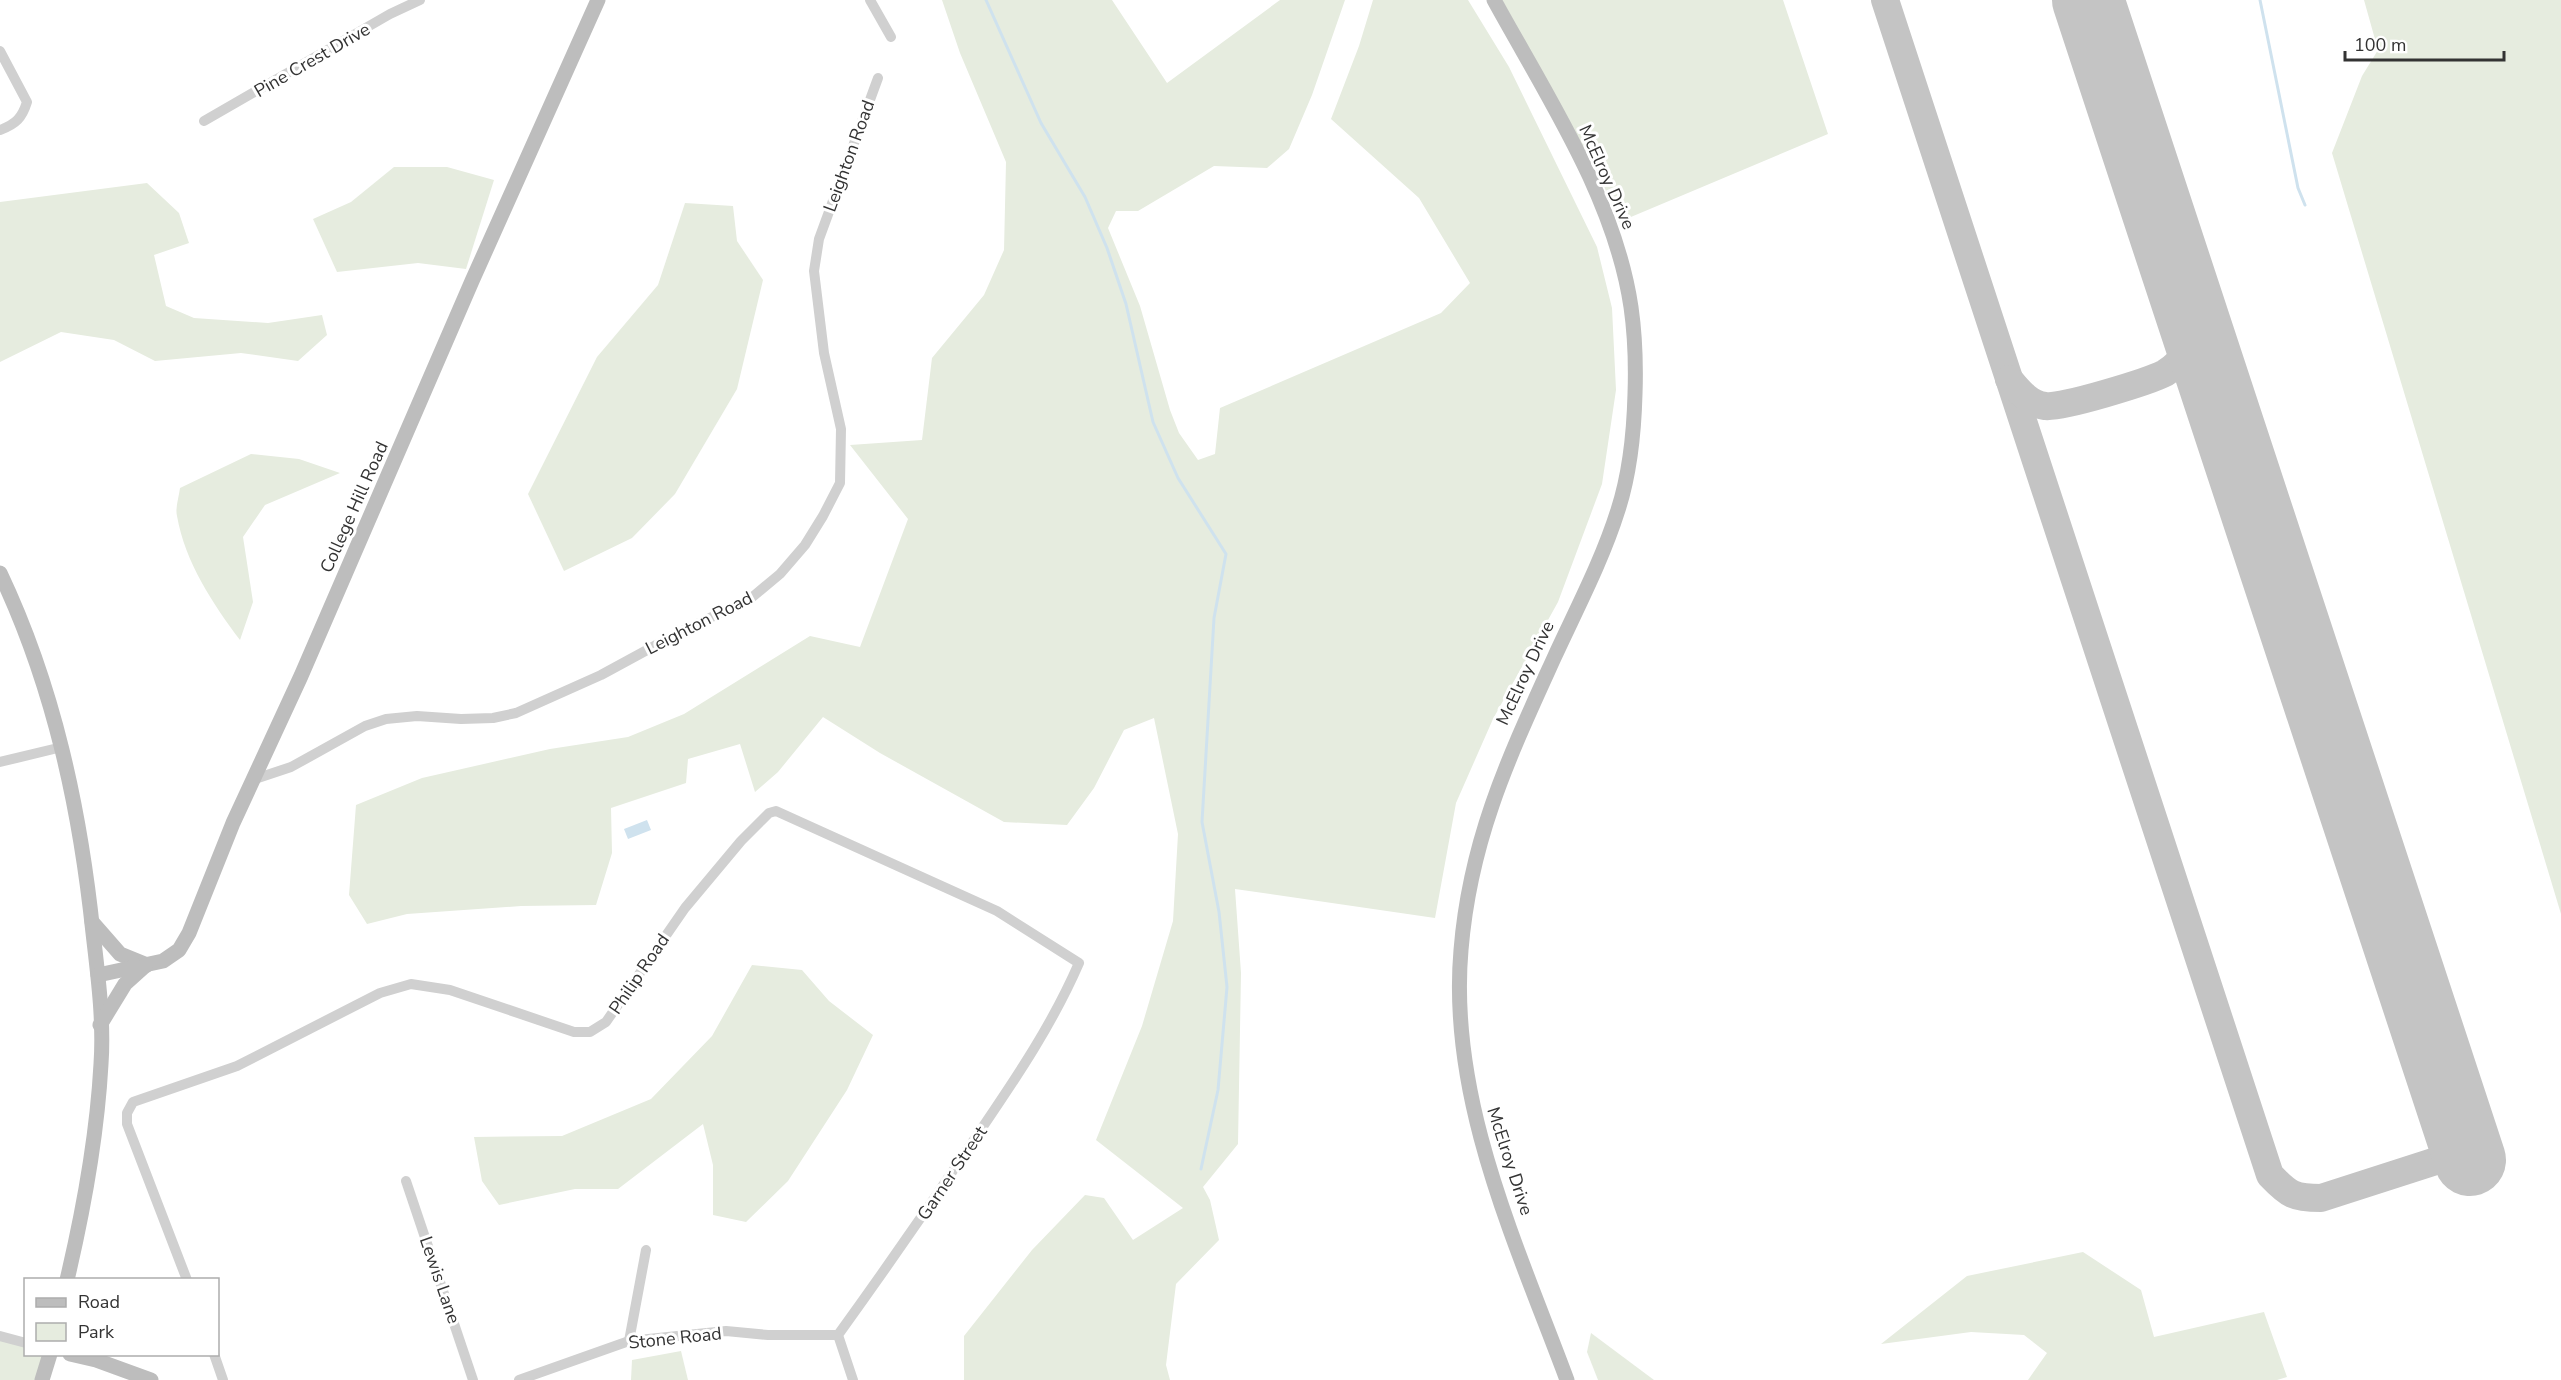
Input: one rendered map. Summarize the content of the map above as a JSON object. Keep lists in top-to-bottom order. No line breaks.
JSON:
{"streets":{"street":["Pine Crest Drive","Leighton Road","McElroy Drive","College Hill Road","Philip Road","Garner Street","Lewis Lane","Stone Road"]},"crossings":[["Leighton Road","College Hill Road"],["Philip Road","Garner Street"],["Garner Street","Stone Road"]],"legend":["Road","Park"],"scale_bar":"100 m"}
